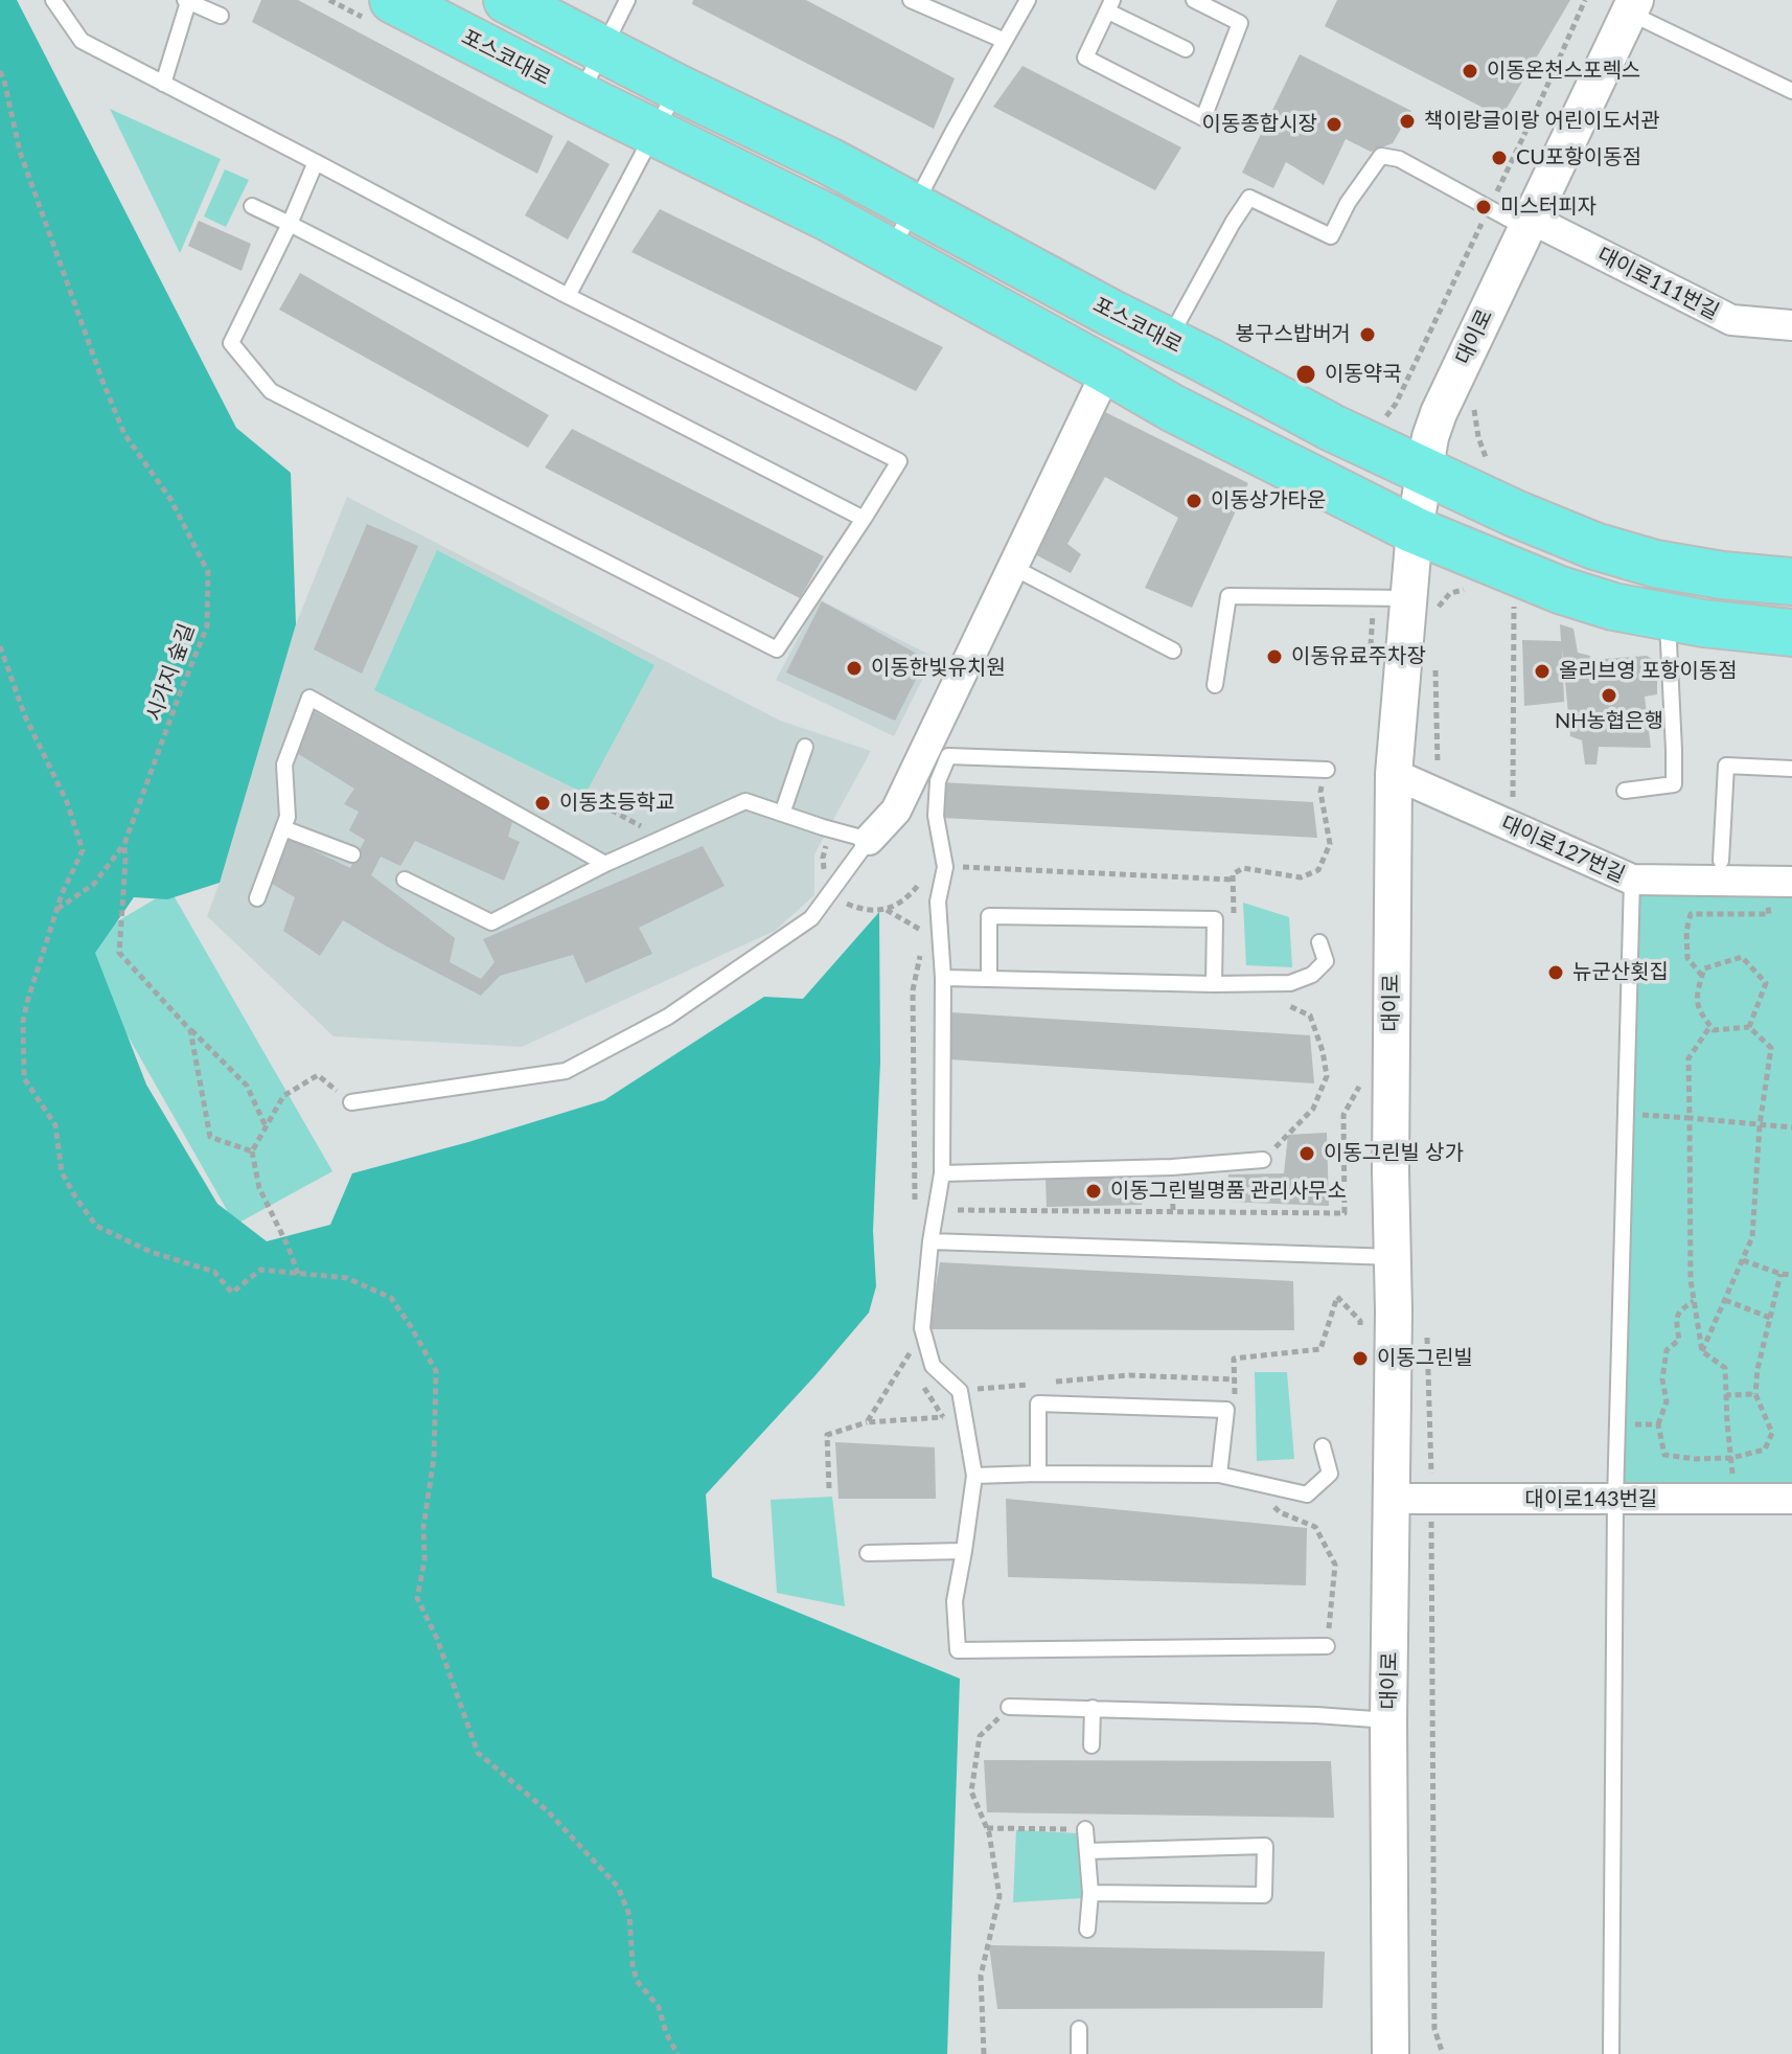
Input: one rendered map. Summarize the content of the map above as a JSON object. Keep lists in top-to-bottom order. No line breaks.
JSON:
{"streets":{"main road":["포스코대로"],"street":["대이로111번길","대이로","대이로127번길","대이로143번길"],"path":["시가지 숲길"]},"crossings":[["포스코대로","대이로"],["대이로111번길","대이로"],["대이로","대이로127번길"],["대이로","대이로143번길"]],"places":["이동온천스포렉스","책이랑글이랑 어린이도서관","이동종합시장","CU포항이동점","미스터피자","봉구스밥버거","이동약국","이동상가타운","이동유료주차장","이동한빛유치원","올리브영 포항이동점","NH농협은행","이동초등학교","뉴군산횟집","이동그린빌 상가","이동그린빌명품 관리사무소","이동그린빌"]}
